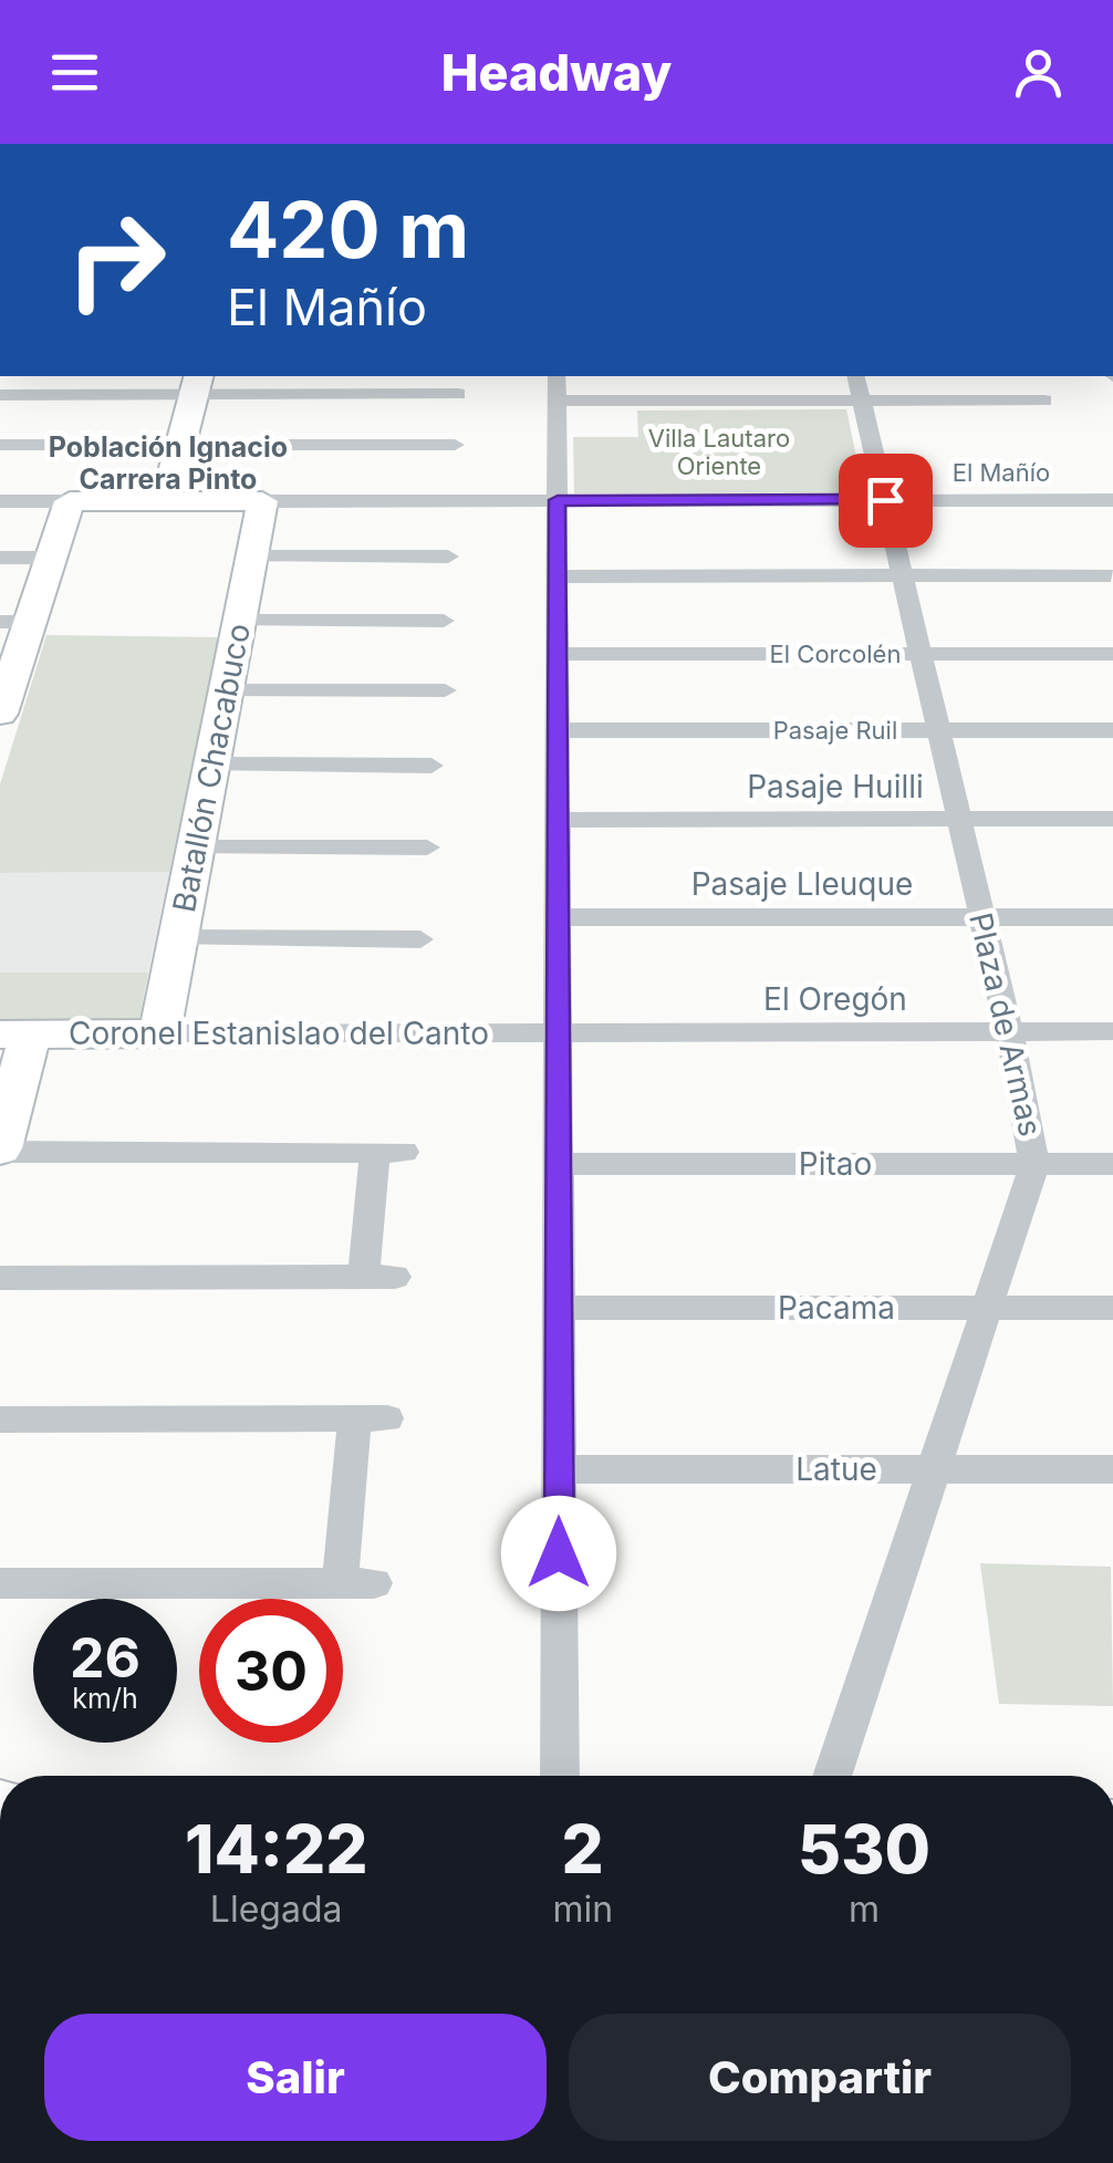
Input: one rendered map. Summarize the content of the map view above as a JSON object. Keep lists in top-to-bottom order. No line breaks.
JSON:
{"streets":{"street":["El Mañío","El Corcolén","Pasaje Ruil","Batallón Chacabuco","Pasaje Huilli","Pasaje Lleuque","El Oregón","Plaza de Armas","Coronel Estanislao del Canto","Pitao","Pacama","Latue"]},"crossings":[["El Mañío","Batallón Chacabuco"],["El Mañío","Plaza de Armas"],["El Corcolén","Plaza de Armas"],["Pasaje Ruil","Plaza de Armas"],["Batallón Chacabuco","Coronel Estanislao del Canto"],["Pasaje Huilli","Plaza de Armas"],["Pasaje Lleuque","Plaza de Armas"],["El Oregón","Plaza de Armas"],["El Oregón","Coronel Estanislao del Canto"],["Plaza de Armas","Pitao"],["Plaza de Armas","Pacama"],["Plaza de Armas","Latue"]],"districts":["Población Ignacio Carrera Pinto"],"parks":["Villa Lautaro Oriente"],"page":{"header":"Headway","turn":["420 m","El Mañío"],"speed":"26 km/h","limit":"30","eta":["14:22","Llegada","2","min","530","m"],"buttons":["Salir","Compartir"]}}
